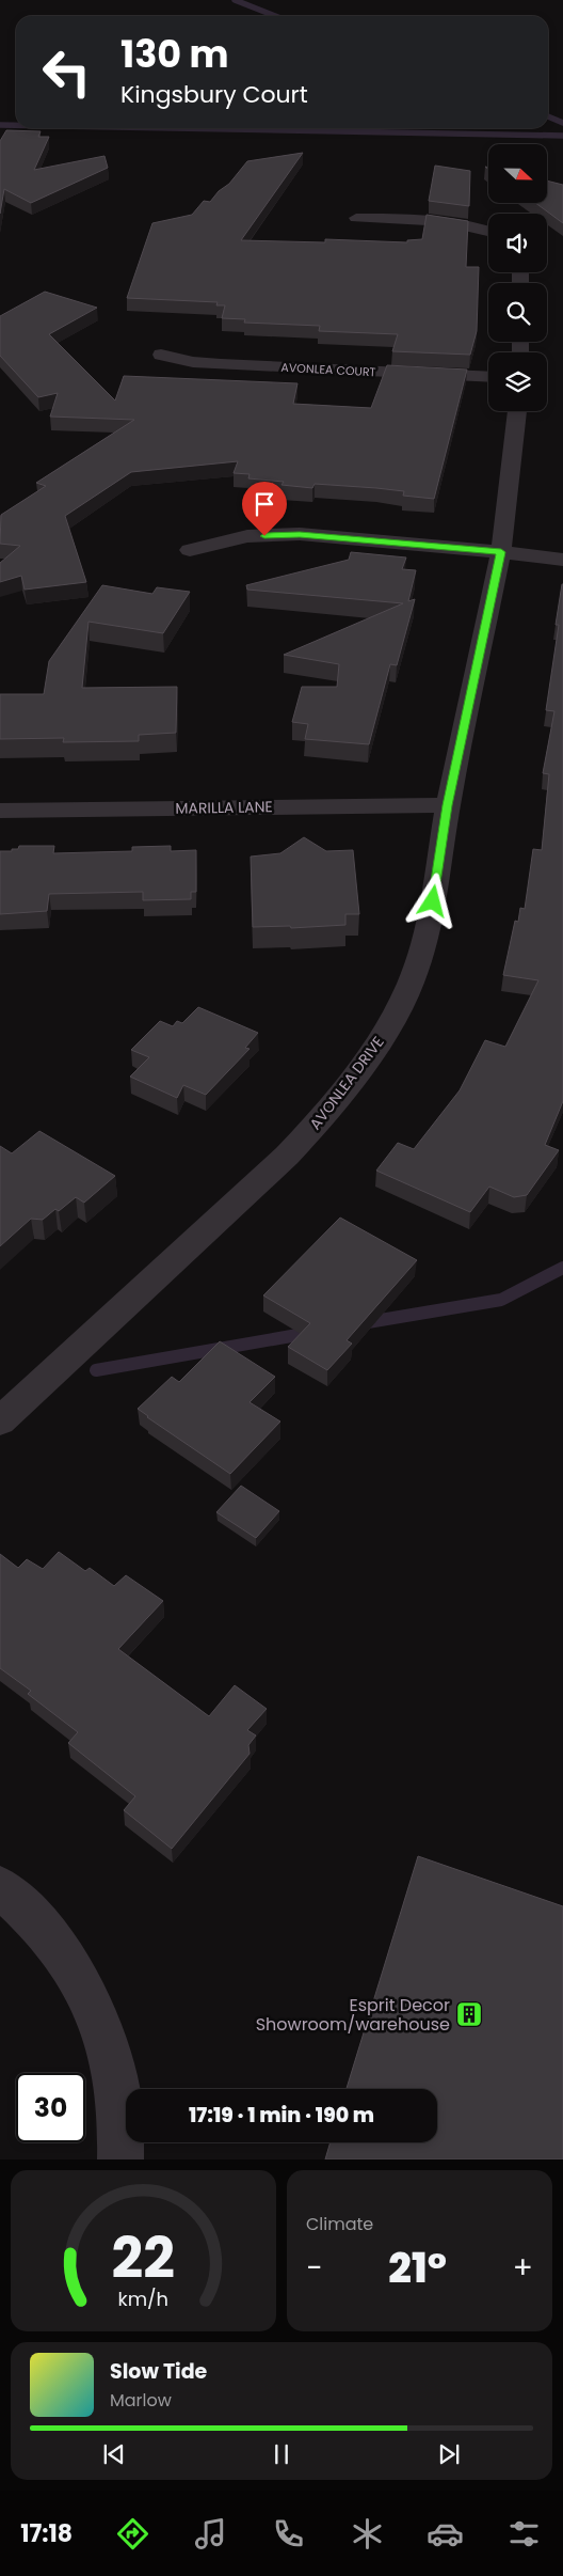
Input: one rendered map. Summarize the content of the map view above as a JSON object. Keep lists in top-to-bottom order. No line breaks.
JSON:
{"streets":{"street":["AVONLEA COURT","MARILLA LANE","AVONLEA DRIVE"]},"crossings":[["MARILLA LANE","AVONLEA DRIVE"]],"places":{"building":["Esprit Decor Showroom/warehouse"]},"north":"right","page":{"turn":["130 m","Kingsbury Court"],"limit":"30","trip":"17:19 · 1 min · 190 m","tile":"Climate","heat":["−","21°","+"],"song":["Slow Tide","Marlow"],"tabs":"17:18","gauge":["22","km/h"]}}
